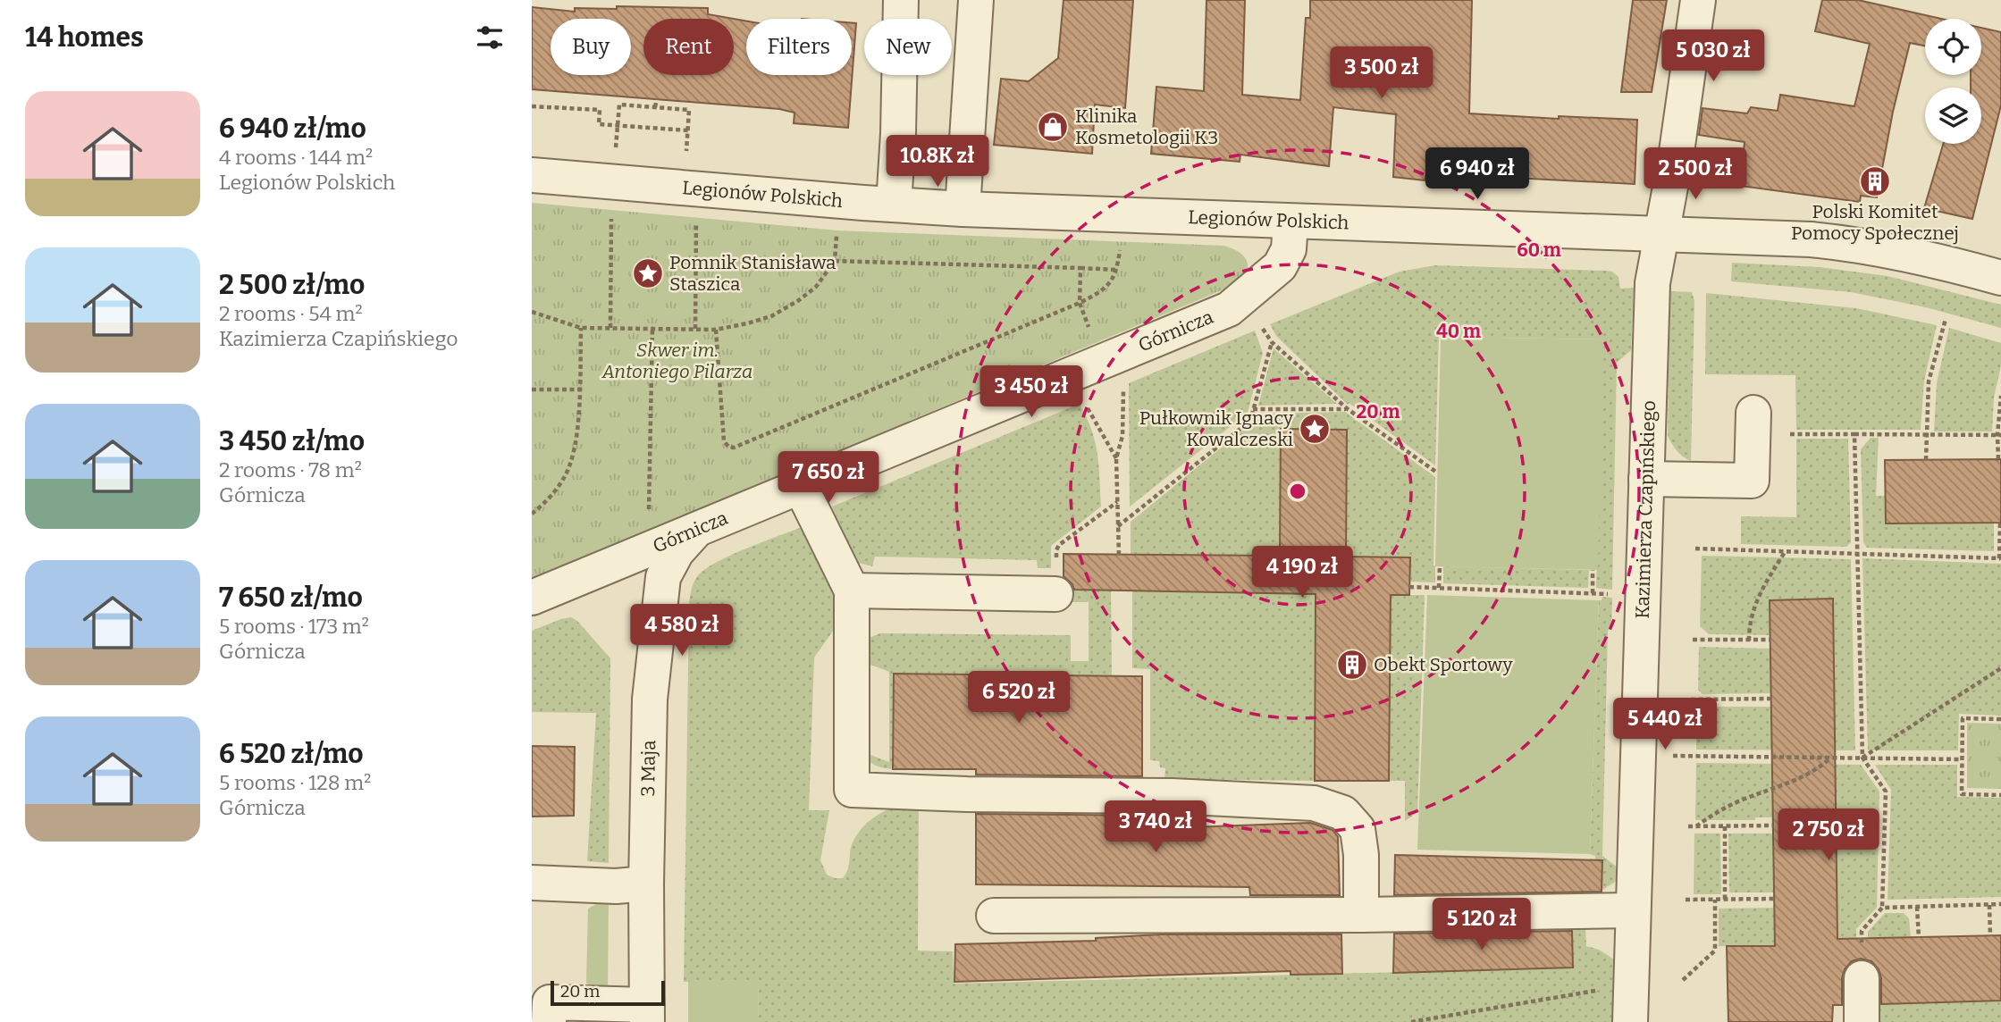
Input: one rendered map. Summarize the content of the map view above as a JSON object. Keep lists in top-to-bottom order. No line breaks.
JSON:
{"streets":{"street":["Legionów Polskich","Górnicza","Kazimierza Czapińskiego","3 Maja"]},"crossings":[["Legionów Polskich","Górnicza"],["Legionów Polskich","Kazimierza Czapińskiego"],["Górnicza","3 Maja"]],"parks":["Skwer im. Antoniego Pilarza"],"places":{"shop":["Klinika Kosmetologii K3"],"building":["Polski Komitet Pomocy Społecznej","Obekt Sportowy"],"place":["Pomnik Stanisława Staszica","Pułkownik Ignacy Kowalczeski"]},"scale_bar":"20 m","page":{"heading":"14 homes","chip":["Buy","Rent","Filters","New"],"price":["5 030 zł","3 500 zł","10.8K zł","6 940 zł","2 500 zł","3 450 zł","7 650 zł","4 190 zł","4 580 zł","6 520 zł","5 440 zł","3 740 zł","2 750 zł","5 120 zł"],"list":[{"name":"6 940 zł/mo","note":"4 rooms · 144 m² · Legionów Polskich"},{"name":"2 500 zł/mo","note":"2 rooms · 54 m² · Kazimierza Czapińskiego"},{"name":"3 450 zł/mo","note":"2 rooms · 78 m² · Górnicza"},{"name":"7 650 zł/mo","note":"5 rooms · 173 m² · Górnicza"},{"name":"6 520 zł/mo","note":"5 rooms · 128 m² · Górnicza"}],"scale":"20 m"},"rings":["60 m","40 m","20 m"]}
